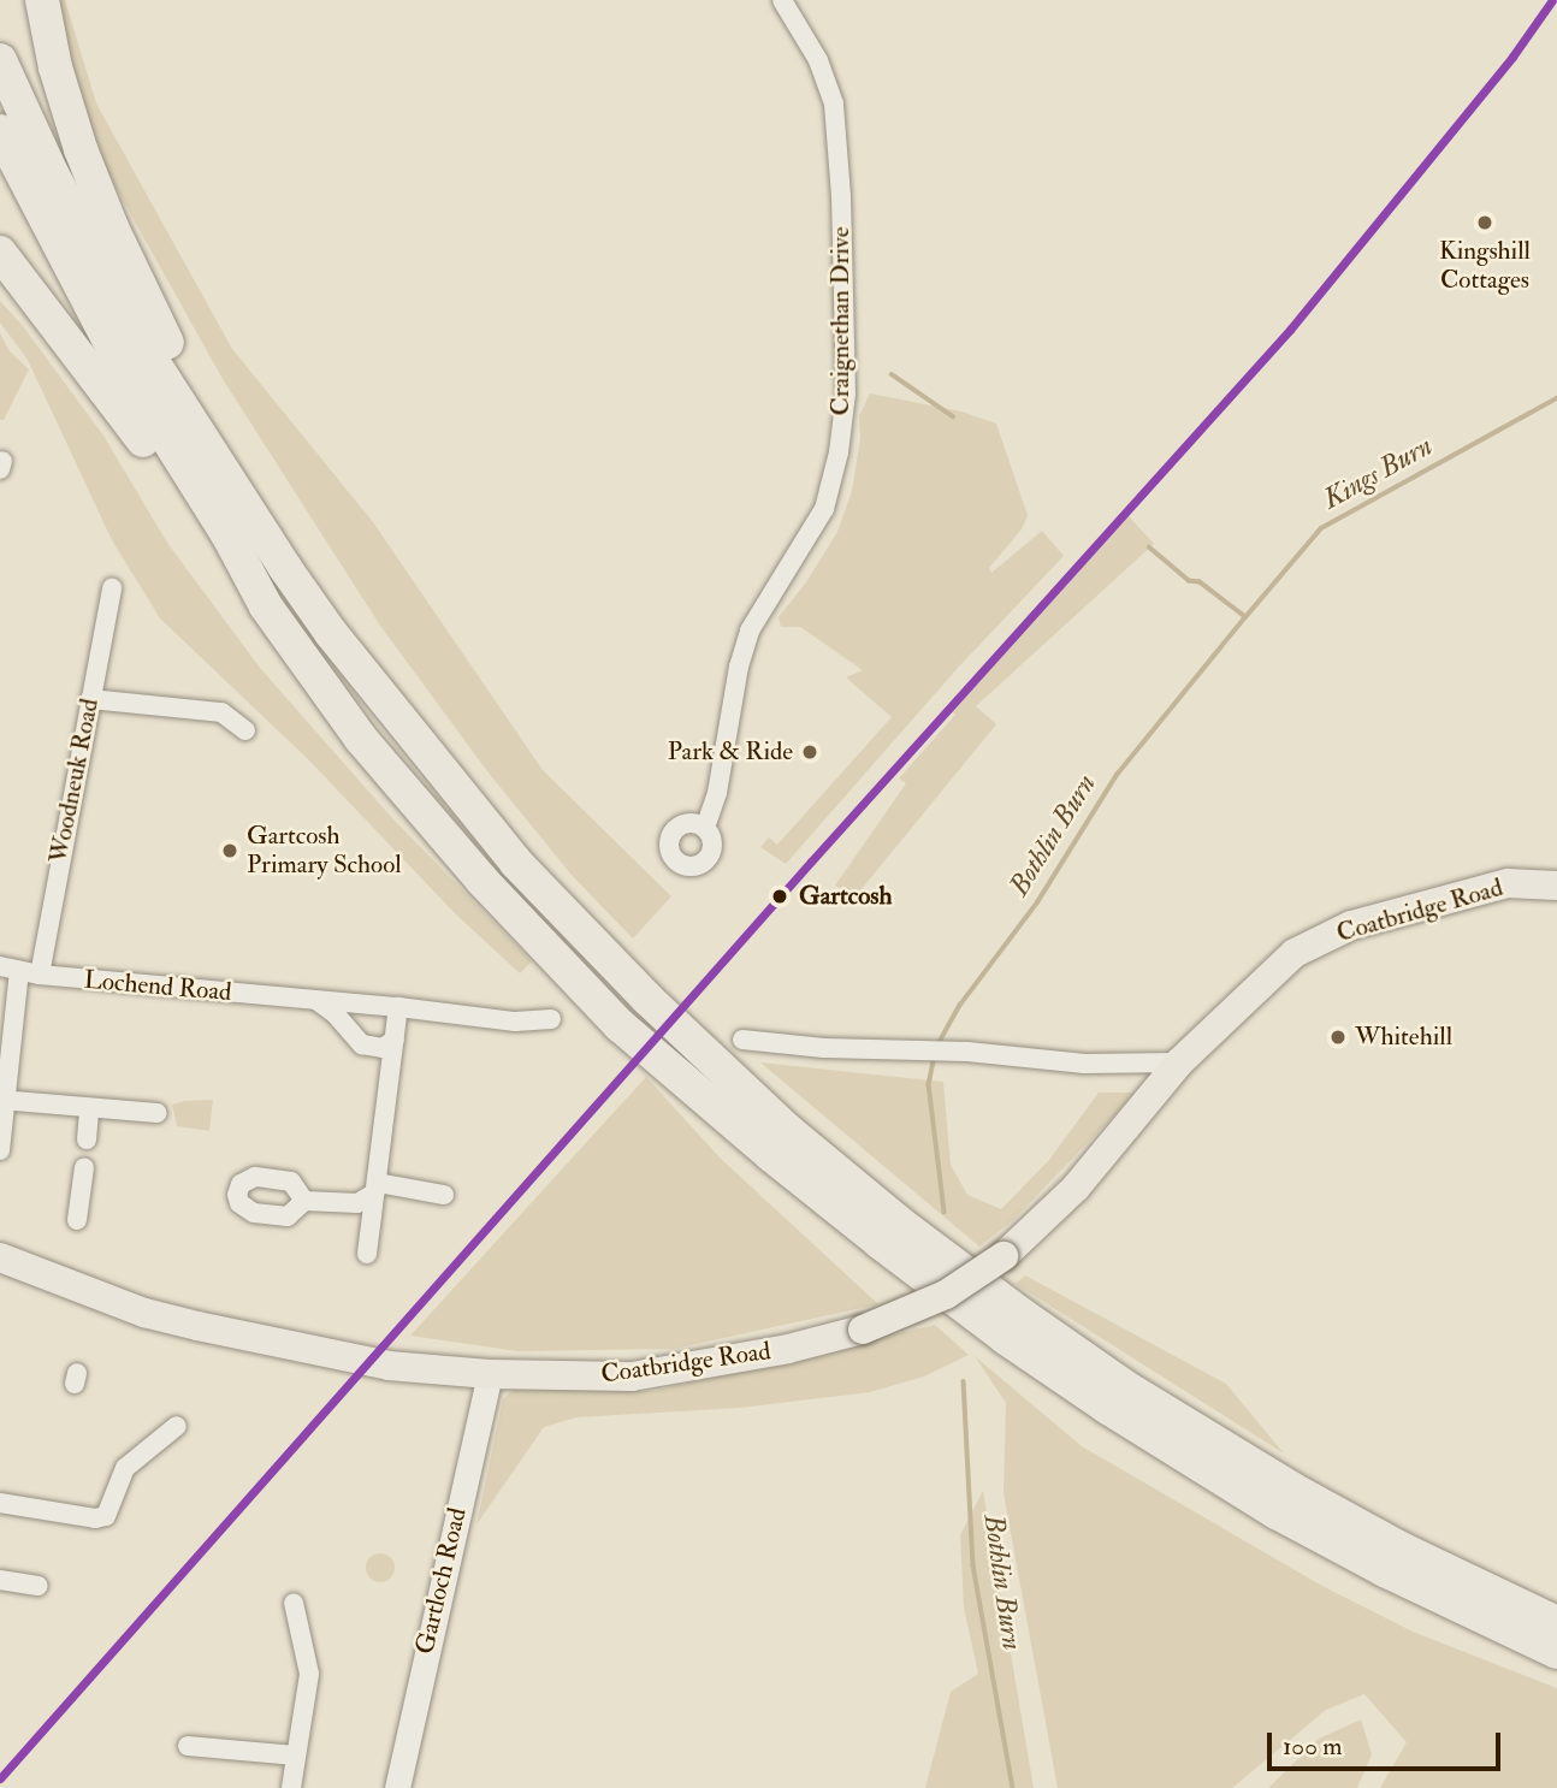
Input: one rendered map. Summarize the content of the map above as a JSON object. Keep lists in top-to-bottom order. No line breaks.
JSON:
{"streets":{"main road":["Coatbridge Road","Gartloch Road"],"street":["Craignethan Drive","Woodneuk Road","Lochend Road"]},"crossings":[["Woodneuk Road","Lochend Road"],["Coatbridge Road","Gartloch Road"]],"water":["Kings Burn","Bothlin Burn"],"places":["Kingshill Cottages","Park & Ride","Gartcosh Primary School","Gartcosh","Whitehill"],"scale_bar":"100 m"}
